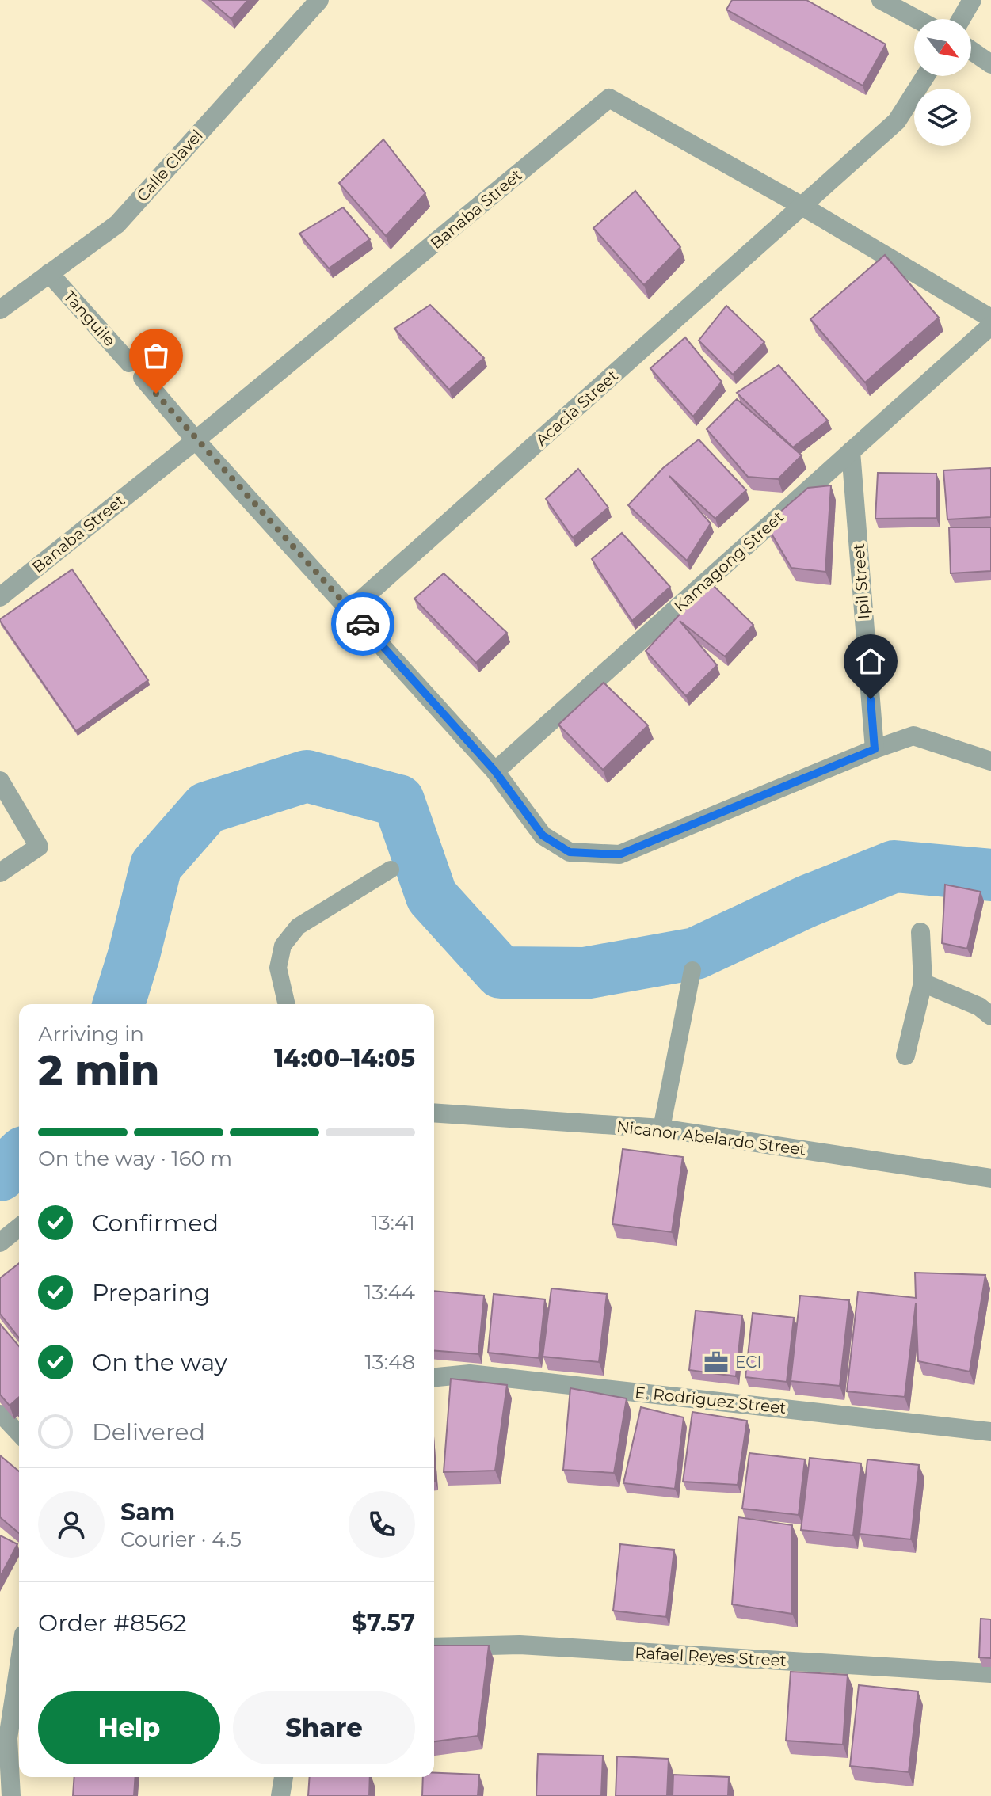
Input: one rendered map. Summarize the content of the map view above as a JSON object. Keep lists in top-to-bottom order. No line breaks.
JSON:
{"streets":{"street":["Calle Clavel","Banaba Street","Tanguile","Acacia Street","Kamagong Street","Ipil Street","Nicanor Abelardo Street","E. Rodriguez Street","Rafael Reyes Street"]},"crossings":[["Calle Clavel","Tanguile"],["Banaba Street","Acacia Street"],["Kamagong Street","Ipil Street"]],"places":{"office":["ECI"]},"north":"bottom right","page":{"heading":["2 min","Arriving in","14:00–14:05"],"panel":["Sam","Courier · 4.5","Order #8562","$7.57"],"bar":"On the way · 160 m","list":[["Confirmed","13:41"],["Preparing","13:44"],["On the way","13:48"],"Delivered"],"buttons":["Help","Share"]}}
